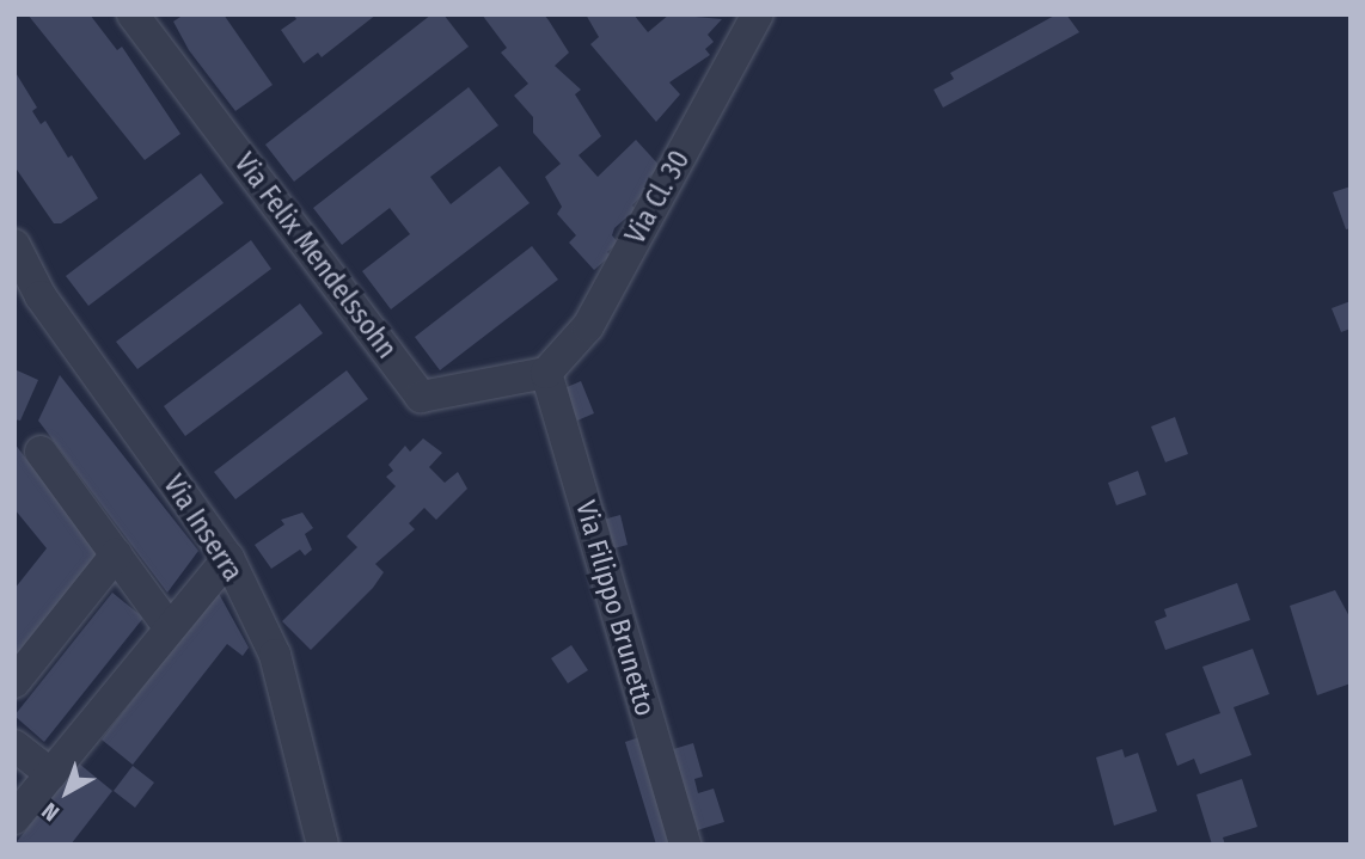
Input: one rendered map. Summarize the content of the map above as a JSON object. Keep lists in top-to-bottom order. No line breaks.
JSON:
{"streets":{"street":["Via Cl. 30","Via Felix Mendelssohn","Via Inserra","Via Filippo Brunetto"]},"crossings":[["Via Cl. 30","Via Felix Mendelssohn"],["Via Cl. 30","Via Filippo Brunetto"],["Via Felix Mendelssohn","Via Filippo Brunetto"]],"north":"bottom left"}
